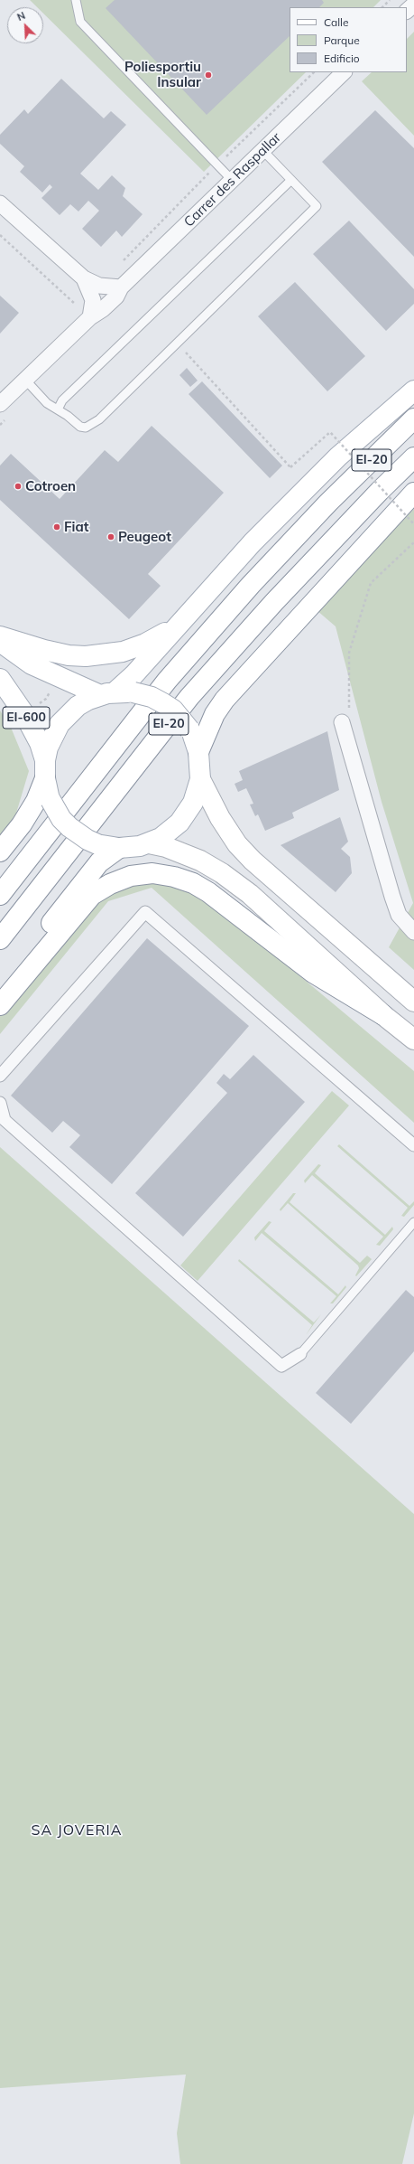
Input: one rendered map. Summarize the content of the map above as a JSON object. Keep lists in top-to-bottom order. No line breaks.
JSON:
{"streets":{"main road":["EI-20","EI-600"],"street":["Carrer des Raspallar"]},"districts":["SA JOVERIA"],"places":["Poliesportiu Insular","Cotroen","Fiat","Peugeot"],"legend":["Calle","Parque","Edificio"],"north":"top left"}
